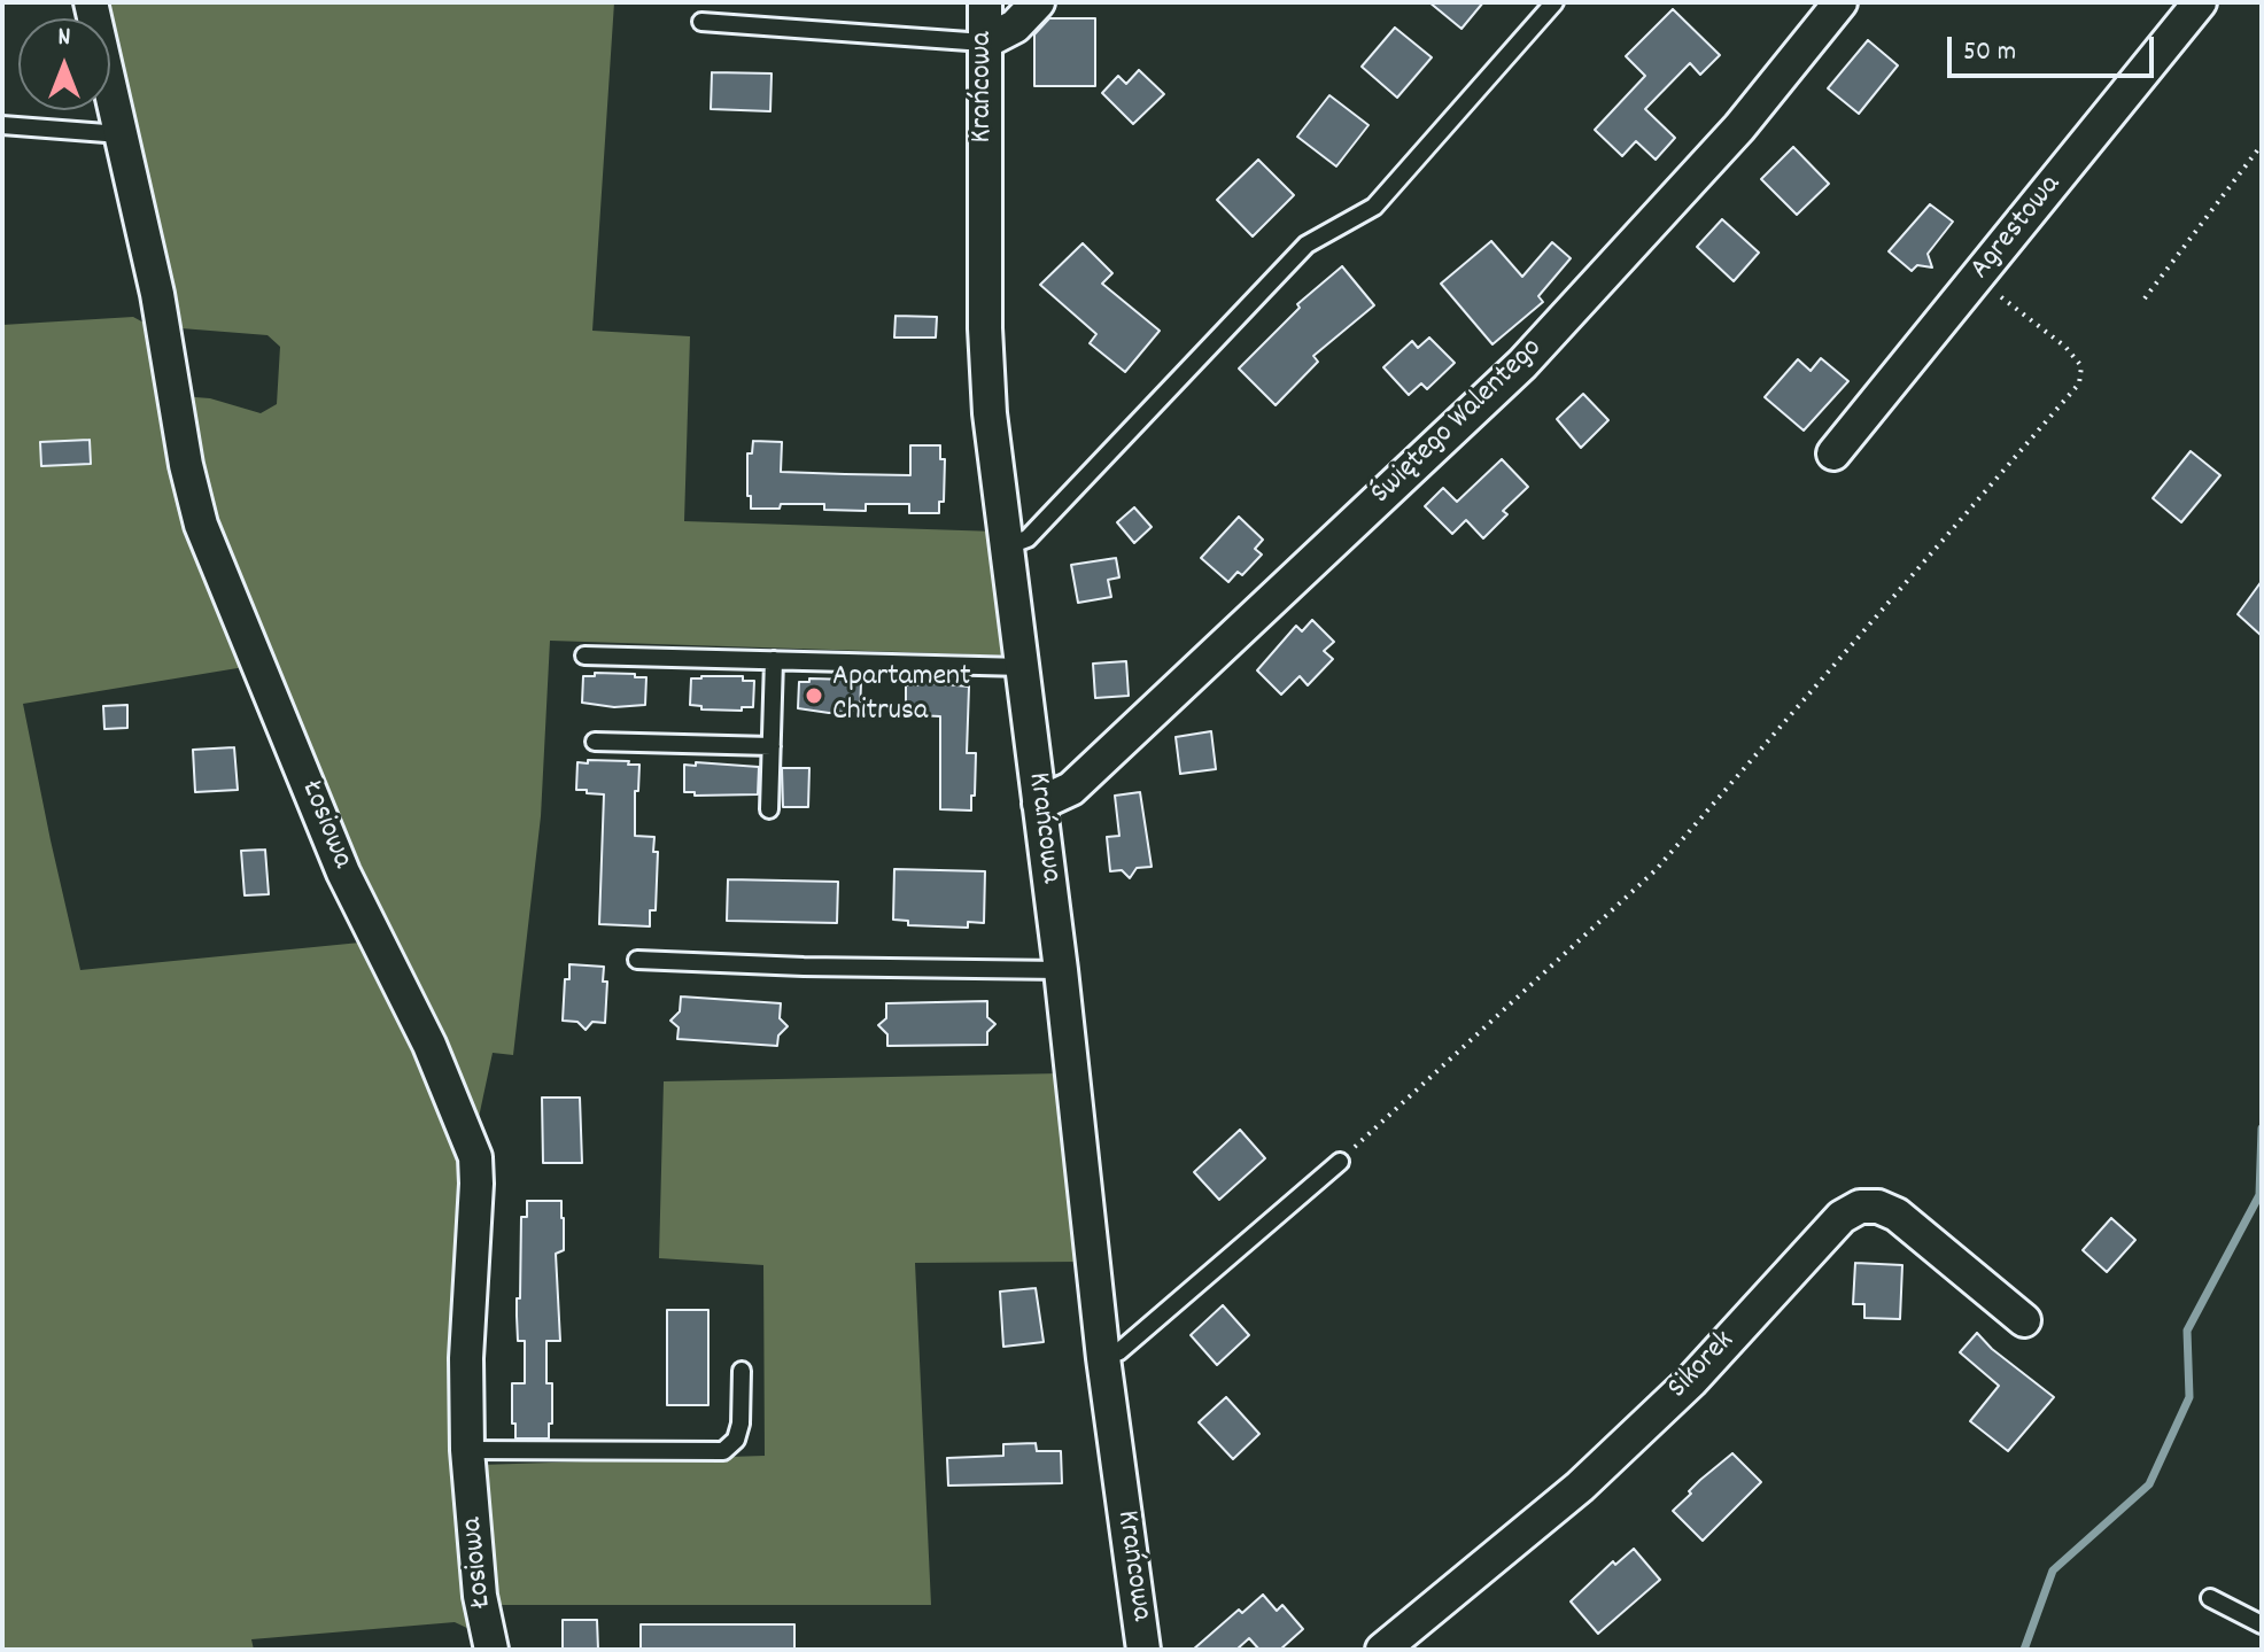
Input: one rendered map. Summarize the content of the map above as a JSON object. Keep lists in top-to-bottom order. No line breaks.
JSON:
{"streets":{"street":["Krańcowa","Agrestowa","Świętego Walentego","Łosiowa","Sikorek"]},"crossings":[["Krańcowa","Świętego Walentego"]],"places":["Apartament Chitrusa"],"scale_bar":"50 m","north":"top"}
